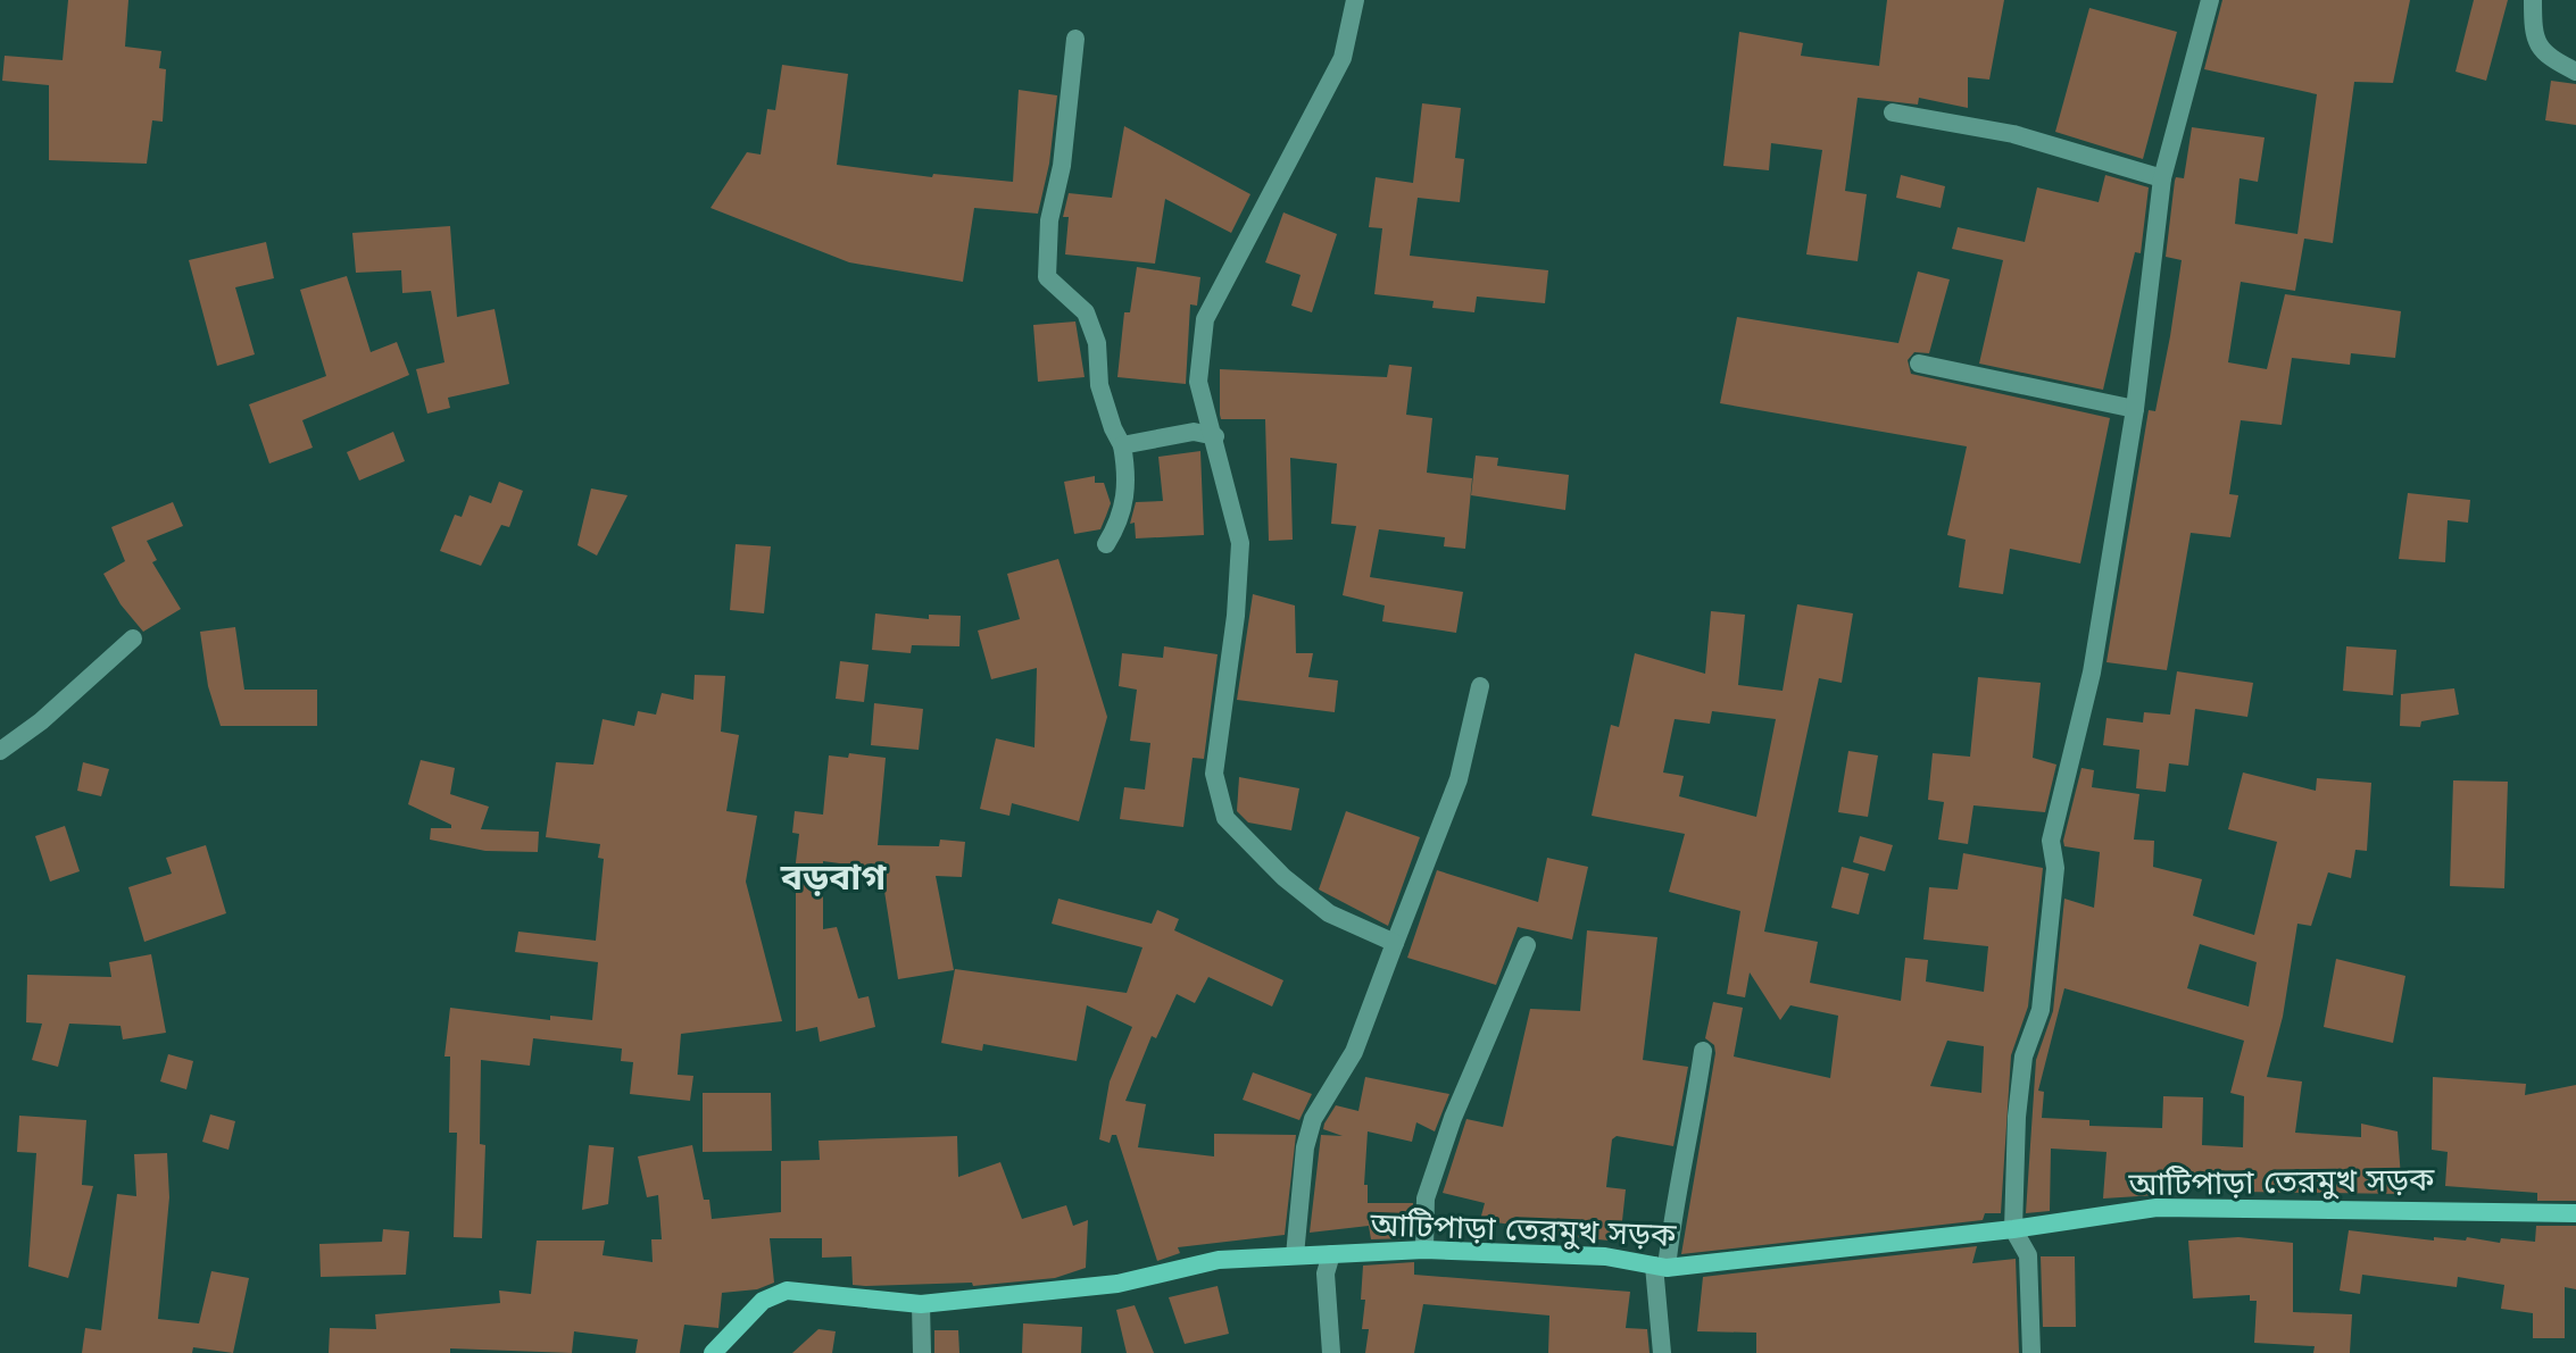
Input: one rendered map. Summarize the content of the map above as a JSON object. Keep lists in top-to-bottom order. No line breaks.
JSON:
{"streets":{"main road":["আটিপাড়া তেরমুখ সড়ক"]},"districts":["বড়বাগ"]}
